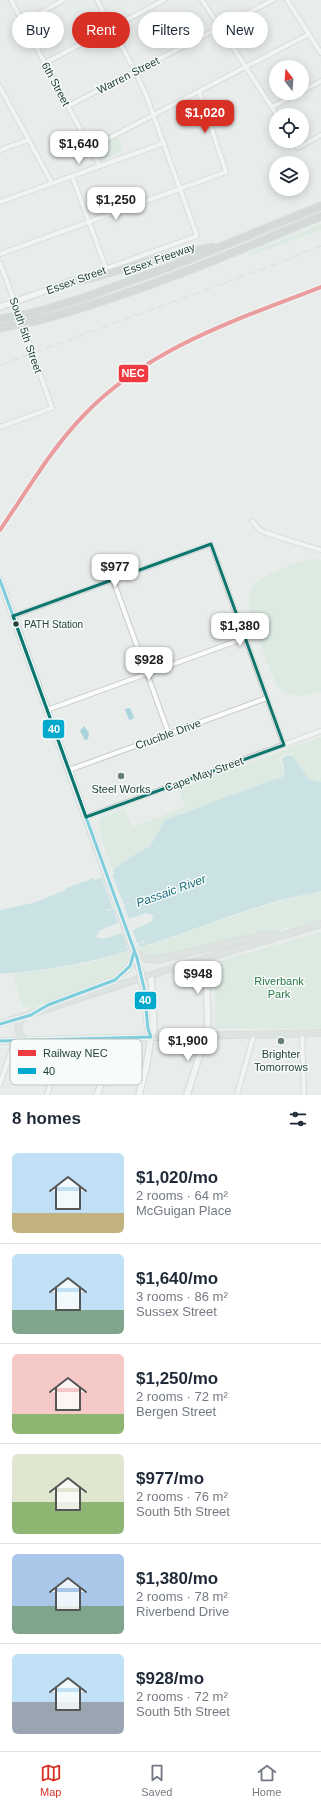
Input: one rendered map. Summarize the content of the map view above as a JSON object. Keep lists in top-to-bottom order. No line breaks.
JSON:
{"streets":{"highway":["Essex Freeway"],"street":["Warren Street","6th Street","Essex Street","South 5th Street","Crucible Drive","Cape May Street"]},"crossings":[["Warren Street","6th Street"],["Essex Street","South 5th Street"]],"water":["Passaic River"],"parks":["Riverbank Park"],"places":["PATH Station","Steel Works","Brighter Tomorrows"],"lines":["rail line NEC","transit line 40"],"legend":["Railway NEC","40"],"north":"top","page":{"chip":["Buy","Rent","Filters","New"],"price":["$1,020","$1,640","$1,250","$977","$1,380","$928","$948","$1,900"],"heading":"8 homes","list":[{"name":"$1,020/mo","note":"2 rooms · 64 m² · McGuigan Place"},{"name":"$1,640/mo","note":"3 rooms · 86 m² · Sussex Street"},{"name":"$1,250/mo","note":"2 rooms · 72 m² · Bergen Street"},{"name":"$977/mo","note":"2 rooms · 76 m² · South 5th Street"},{"name":"$1,380/mo","note":"2 rooms · 78 m² · Riverbend Drive"},{"name":"$928/mo","note":"2 rooms · 72 m² · South 5th Street"}],"tabs":["Map","Saved","Home"]}}
